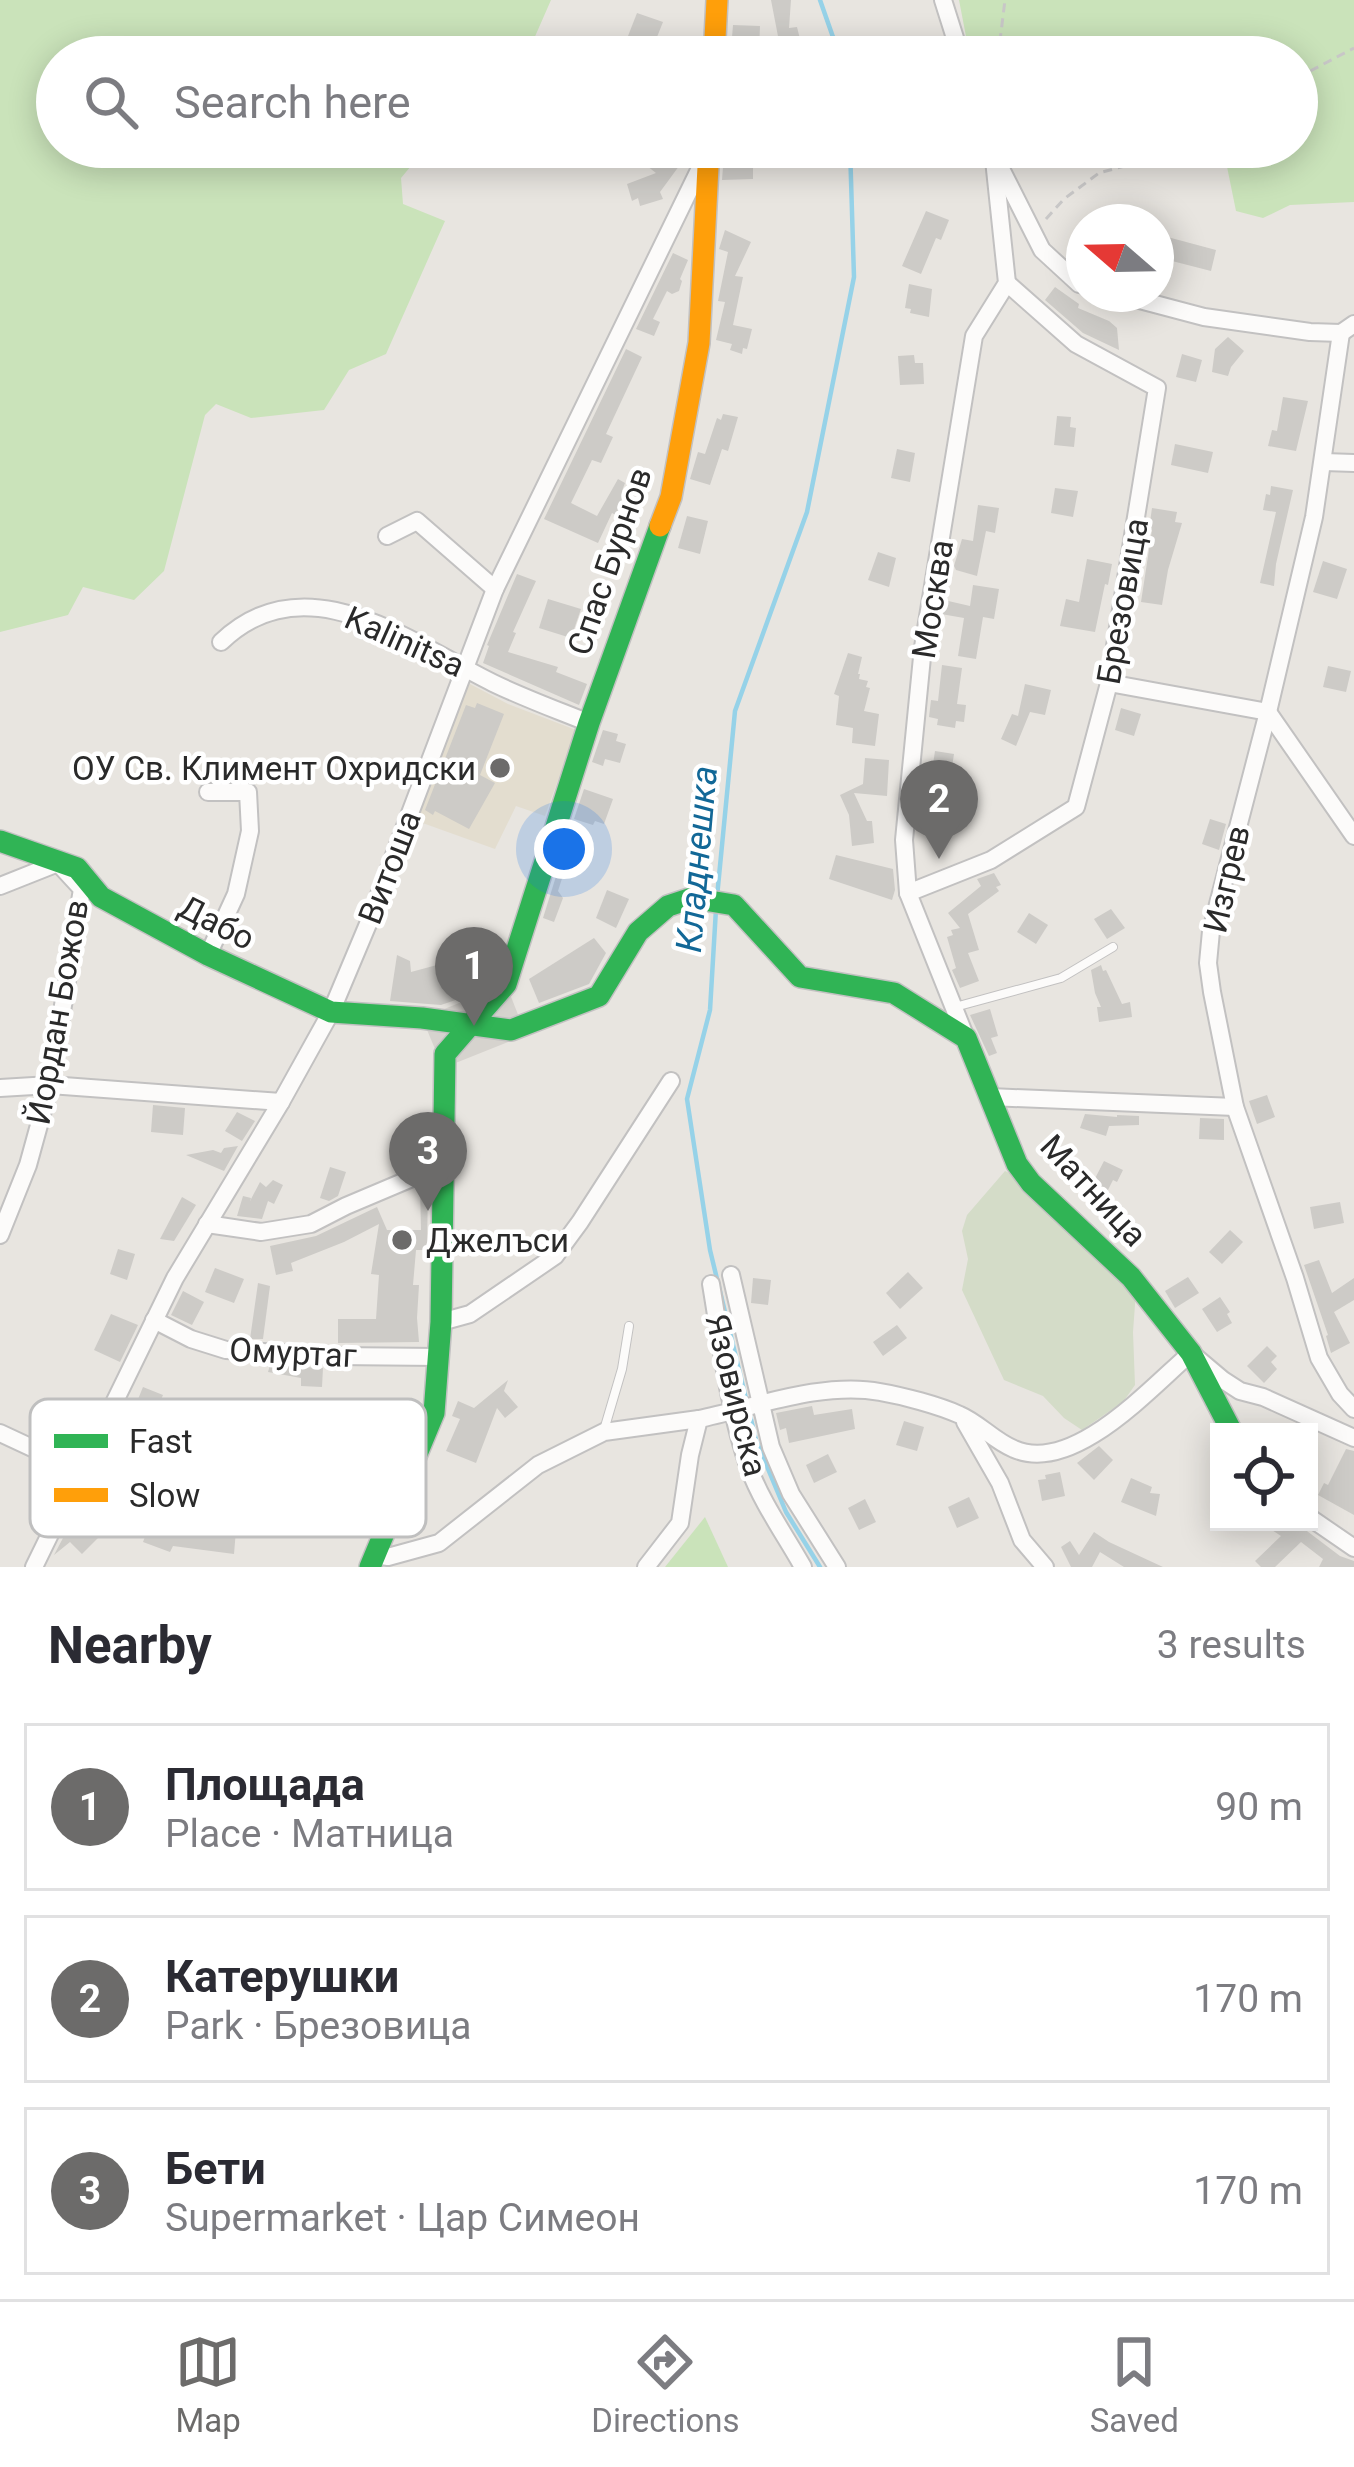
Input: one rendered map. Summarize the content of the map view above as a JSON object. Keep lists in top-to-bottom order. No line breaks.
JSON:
{"streets":{"street":["Спас Бурнов","Москва","Брезовица","Kalinitsa","Витоша","Изгрев","Дабо","Йордан Божов","Матница","Омуртаг","Язовирска"]},"crossings":[["Спас Бурнов","Kalinitsa"],["Спас Бурнов","Дабо"],["Москва","Брезовица"],["Москва","Матница"],["Kalinitsa","Витоша"],["Витоша","Дабо"],["Витоша","Омуртаг"],["Дабо","Йордан Божов"]],"water":["Кладнешка"],"places":["ОУ Св. Климент Охридски","Джелъси"],"legend":["Fast","Slow"],"north":"left","page":{"search":"Search here","pins":["2","1","3"],"heading":["Nearby","3 results"],"list":[{"mark":"1","name":"Площада","note":"Place · Матница","value":"90 m"},{"mark":"2","name":"Катерушки","note":"Park · Брезовица","value":"170 m"},{"mark":"3","name":"Бети","note":"Supermarket · Цар Симеон","value":"170 m"}],"nav":["Map","Directions","Saved"]}}
